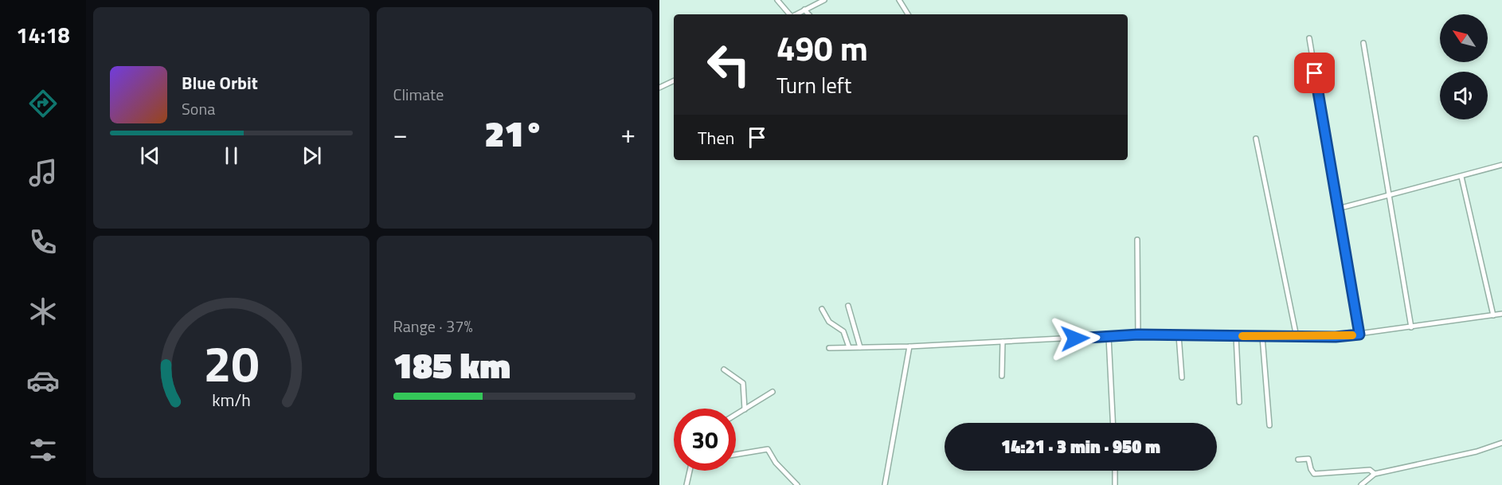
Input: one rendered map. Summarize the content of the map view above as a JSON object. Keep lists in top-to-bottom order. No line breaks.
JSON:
{"north":"top left","page":{"tabs":"14:18","tile":["Climate",["Range · 37%","185 km"]],"turn":["490 m","Turn left"],"song":["Blue Orbit","Sona"],"heat":["−","21°","+"],"then":"Then","limit":"30","trip":"14:21 · 3 min · 950 m","gauge":["20","km/h"]}}
